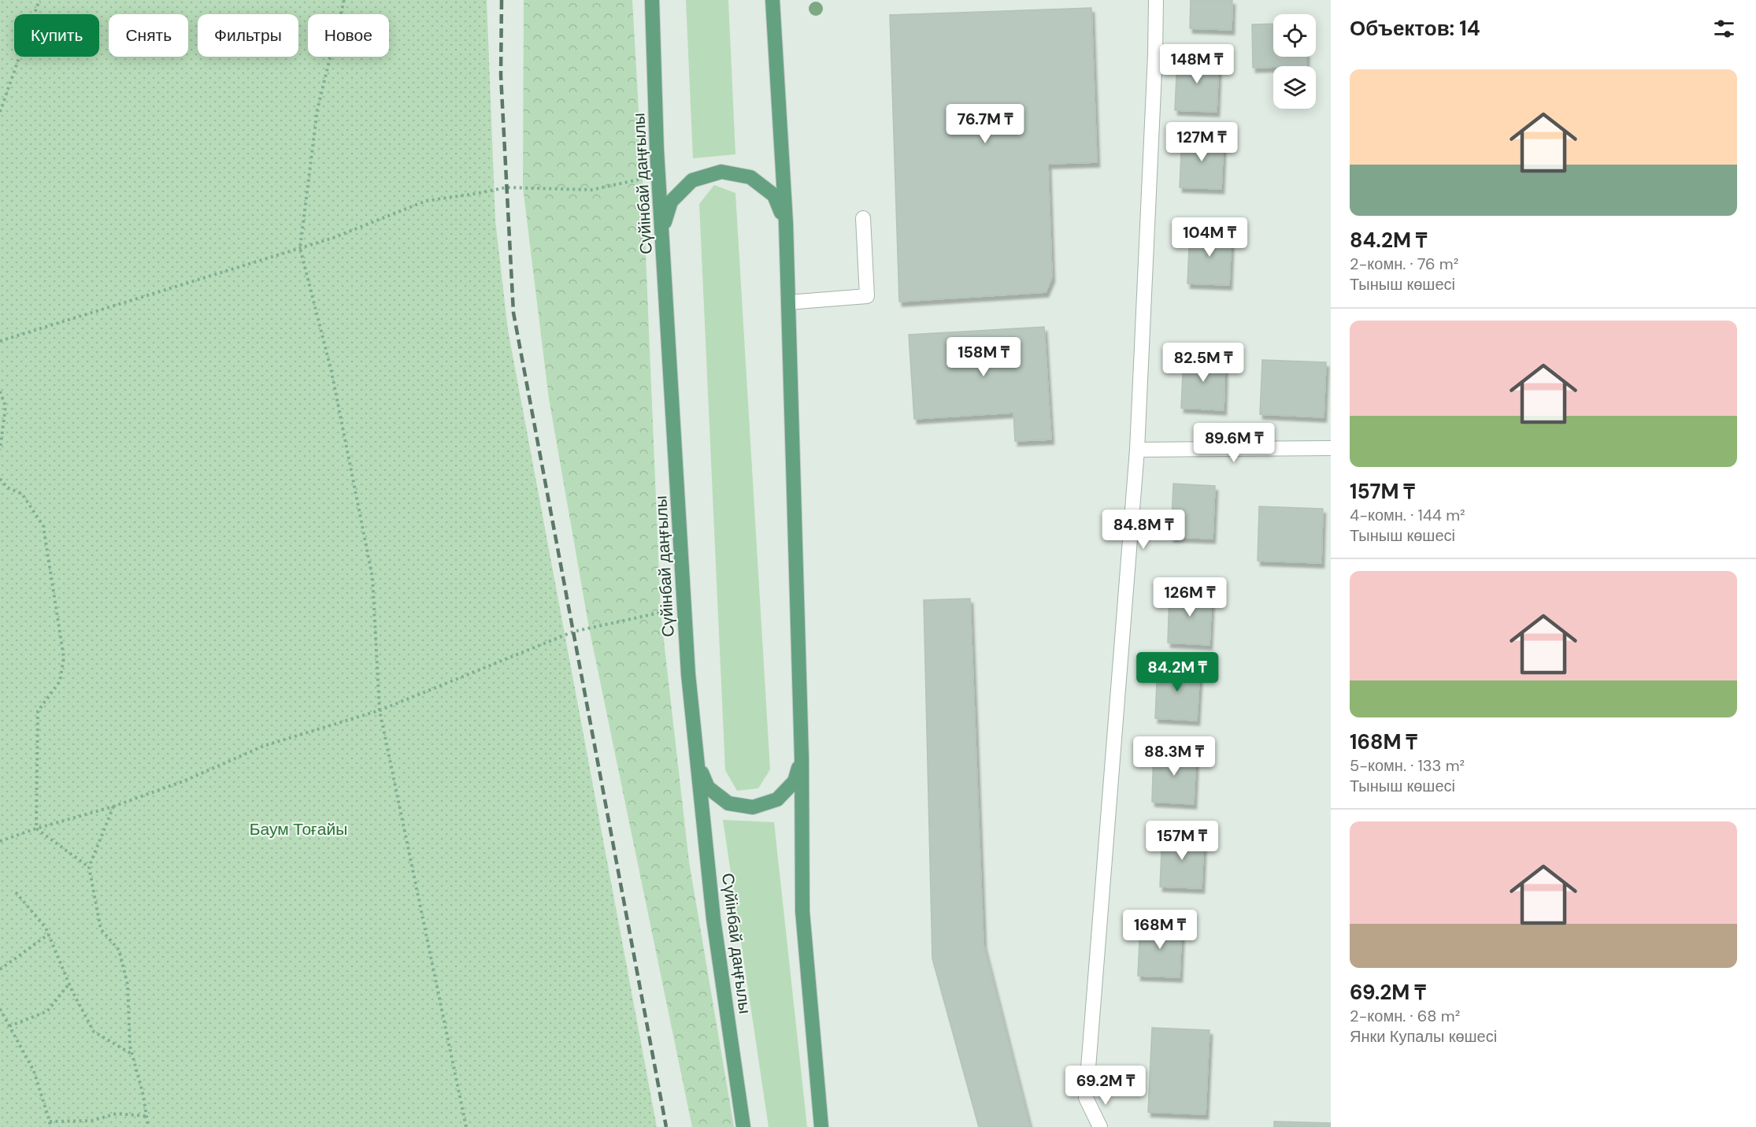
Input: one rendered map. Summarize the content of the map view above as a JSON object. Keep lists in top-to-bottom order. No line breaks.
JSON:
{"streets":{"main road":["Сүйінбай даңғылы"]},"parks":["Баум Тоғайы"],"page":{"heading":"Объектов: 14","chip":["Купить","Снять","Фильтры","Новое"],"price":["148M ₸","76.7M ₸","127M ₸","104M ₸","158M ₸","82.5M ₸","89.6M ₸","84.8M ₸","126M ₸","84.2M ₸","88.3M ₸","157M ₸","168M ₸","69.2M ₸"],"list":[{"name":"84.2M ₸","note":"2-комн. · 76 m² · Тыныш көшесі"},{"name":"157M ₸","note":"4-комн. · 144 m² · Тыныш көшесі"},{"name":"168M ₸","note":"5-комн. · 133 m² · Тыныш көшесі"},{"name":"69.2M ₸","note":"2-комн. · 68 m² · Янки Купалы көшесі"}]}}
